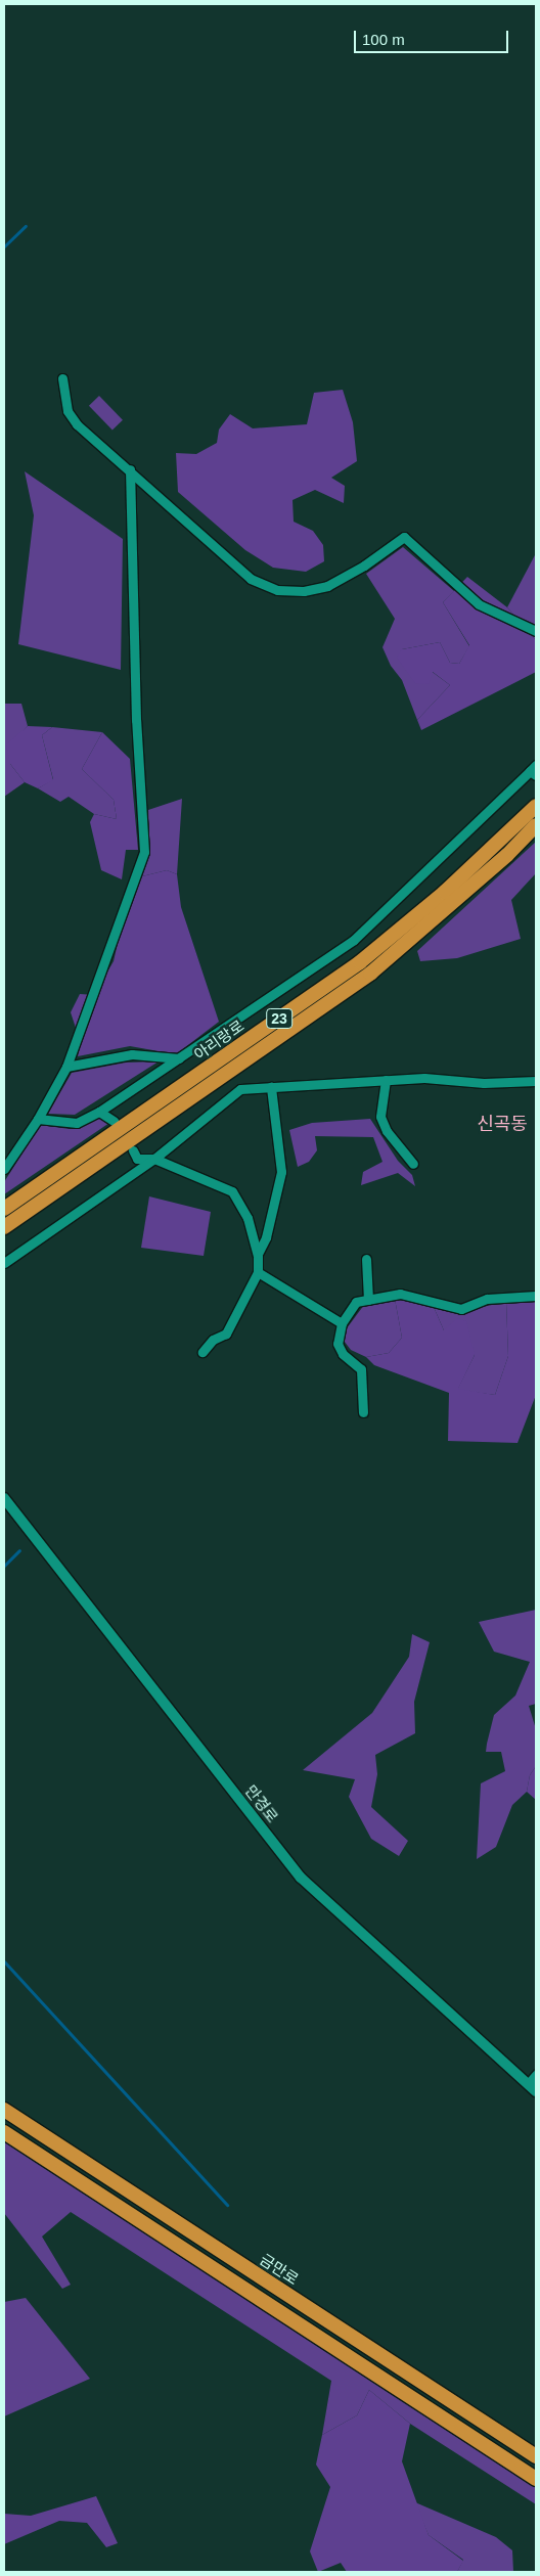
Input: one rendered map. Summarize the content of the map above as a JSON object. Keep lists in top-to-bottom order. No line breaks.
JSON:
{"streets":{"highway":["23","아리랑로","금만로"],"street":["만경로"]},"districts":["신곡동"],"scale_bar":"100 m"}
